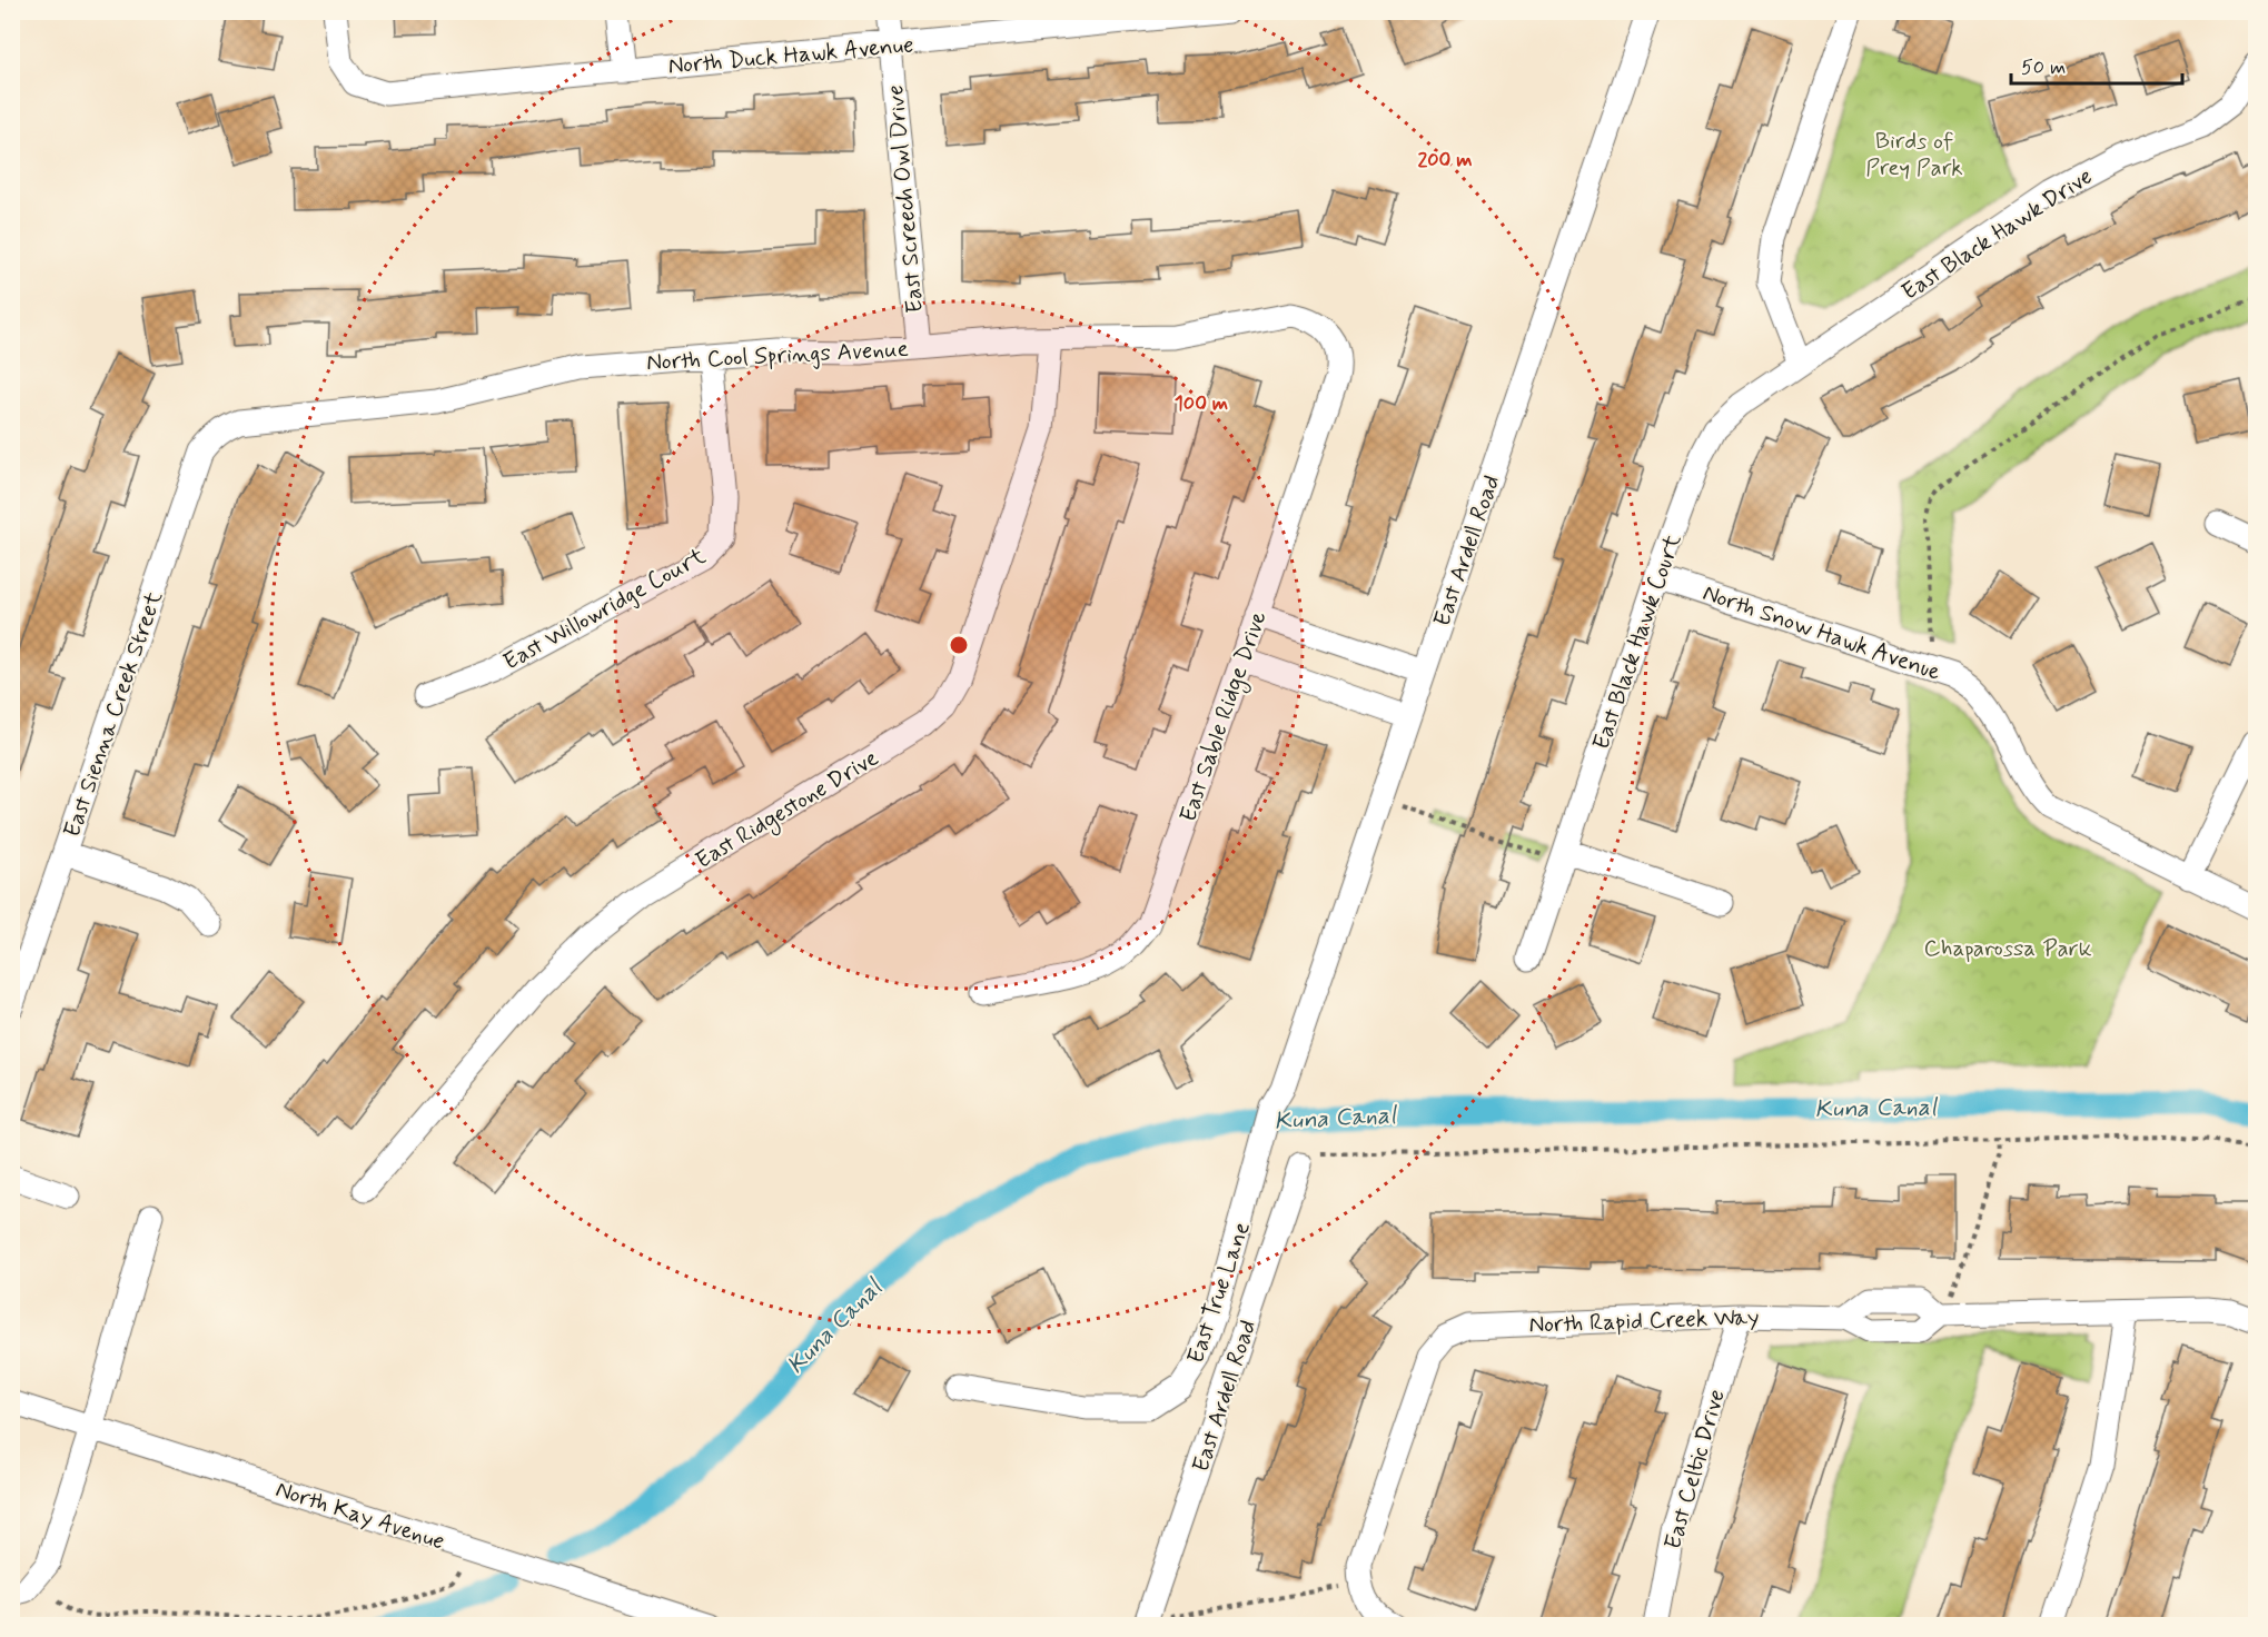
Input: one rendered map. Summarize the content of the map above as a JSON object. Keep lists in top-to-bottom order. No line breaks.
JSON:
{"streets":{"street":["North Duck Hawk Avenue","East Screech Owl Drive","East Black Hawk Drive","North Cool Springs Avenue","East Ardell Road","East Willowridge Court","North Snow Hawk Avenue","East Black Hawk Court","East Sienna Creek Street","East Sable Ridge Drive","East Ridgestone Drive","East True Lane","North Rapid Creek Way","East Celtic Drive","North Kay Avenue"]},"crossings":[["North Duck Hawk Avenue","East Screech Owl Drive"],["East Screech Owl Drive","North Cool Springs Avenue"],["East Black Hawk Drive","East Black Hawk Court"],["North Cool Springs Avenue","East Willowridge Court"],["North Cool Springs Avenue","East Sienna Creek Street"],["North Cool Springs Avenue","East Sable Ridge Drive"],["North Cool Springs Avenue","East Ridgestone Drive"],["East Ardell Road","East True Lane"],["North Snow Hawk Avenue","East Black Hawk Court"],["North Rapid Creek Way","East Celtic Drive"]],"water":["Kuna Canal"],"parks":["Birds of Prey Park","Chaparossa Park"],"scale_bar":"50 m","rings":["200 m","100 m"]}
